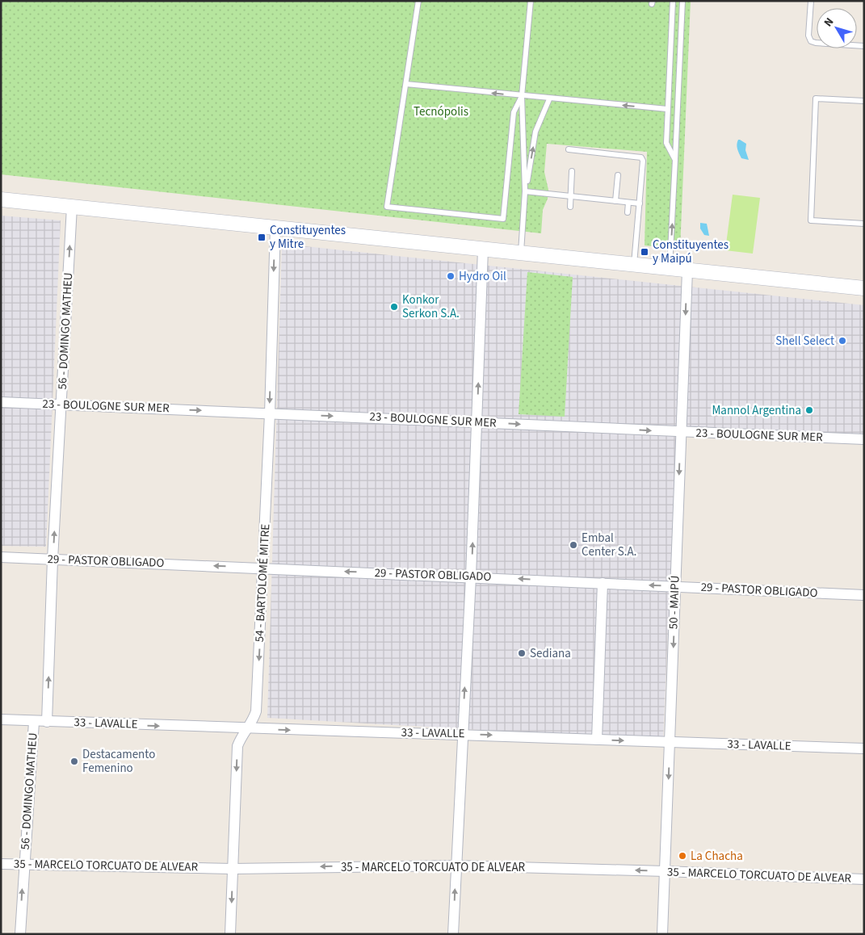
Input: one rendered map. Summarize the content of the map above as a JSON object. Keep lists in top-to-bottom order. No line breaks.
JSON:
{"streets":{"street":["56 - DOMINGO MATHEU","23 - BOULOGNE SUR MER","29 - PASTOR OBLIGADO","54 - BARTOLOMÉ MITRE","50 - MAIPÚ","33 - LAVALLE","35 - MARCELO TORCUATO DE ALVEAR"]},"crossings":[["56 - DOMINGO MATHEU","23 - BOULOGNE SUR MER"],["56 - DOMINGO MATHEU","29 - PASTOR OBLIGADO"],["56 - DOMINGO MATHEU","33 - LAVALLE"],["56 - DOMINGO MATHEU","35 - MARCELO TORCUATO DE ALVEAR"],["23 - BOULOGNE SUR MER","54 - BARTOLOMÉ MITRE"],["23 - BOULOGNE SUR MER","50 - MAIPÚ"],["29 - PASTOR OBLIGADO","54 - BARTOLOMÉ MITRE"],["29 - PASTOR OBLIGADO","50 - MAIPÚ"],["54 - BARTOLOMÉ MITRE","33 - LAVALLE"],["54 - BARTOLOMÉ MITRE","35 - MARCELO TORCUATO DE ALVEAR"],["50 - MAIPÚ","33 - LAVALLE"],["50 - MAIPÚ","35 - MARCELO TORCUATO DE ALVEAR"]],"one_way":["56 - DOMINGO MATHEU","23 - BOULOGNE SUR MER","29 - PASTOR OBLIGADO","54 - BARTOLOMÉ MITRE","50 - MAIPÚ","33 - LAVALLE","35 - MARCELO TORCUATO DE ALVEAR"],"parks":["Tecnópolis"],"places":{"transit":["Constituyentes y Mitre","Constituyentes y Maipú"],"other":["Hydro Oil","Konkor Serkon S.A.","Shell Select","Mannol Argentina","Embal Center S.A.","Sediana","Destacamento Femenino","La Chacha"]},"north":"top left"}
